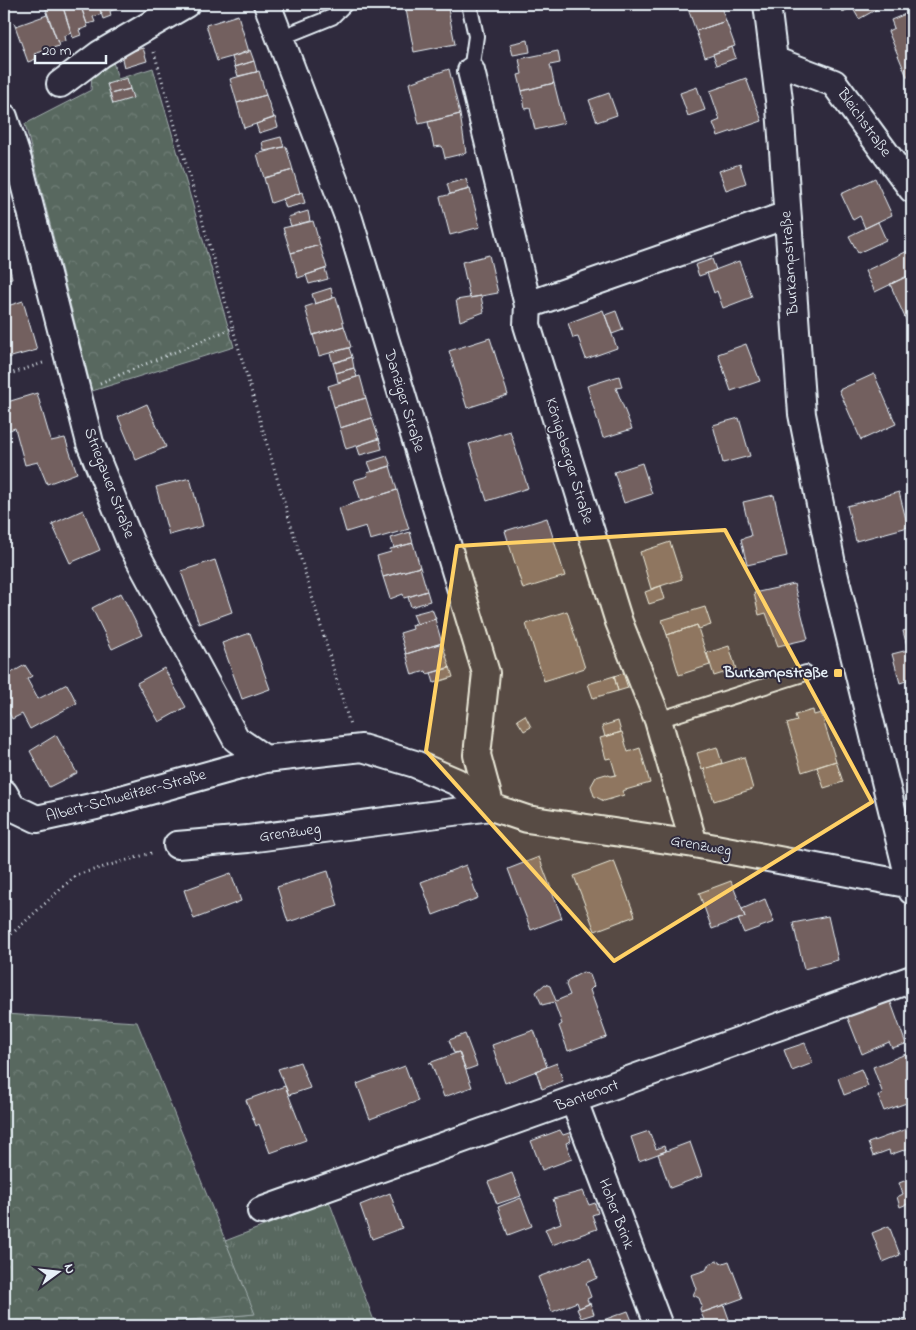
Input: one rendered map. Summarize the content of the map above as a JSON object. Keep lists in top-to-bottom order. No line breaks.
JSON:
{"streets":{"street":["Bleichstraße","Burkampstraße","Danziger Straße","Königsberger Straße","Striegauer Straße","Albert-Schweitzer-Straße","Grenzweg","Bantenort","Hoher Brink"]},"crossings":[["Bleichstraße","Burkampstraße"],["Burkampstraße","Grenzweg"],["Danziger Straße","Grenzweg"],["Königsberger Straße","Grenzweg"],["Striegauer Straße","Grenzweg"],["Albert-Schweitzer-Straße","Grenzweg"],["Bantenort","Hoher Brink"]],"places":{"transit":["Burkampstraße"]},"scale_bar":"20 m","north":"right"}
